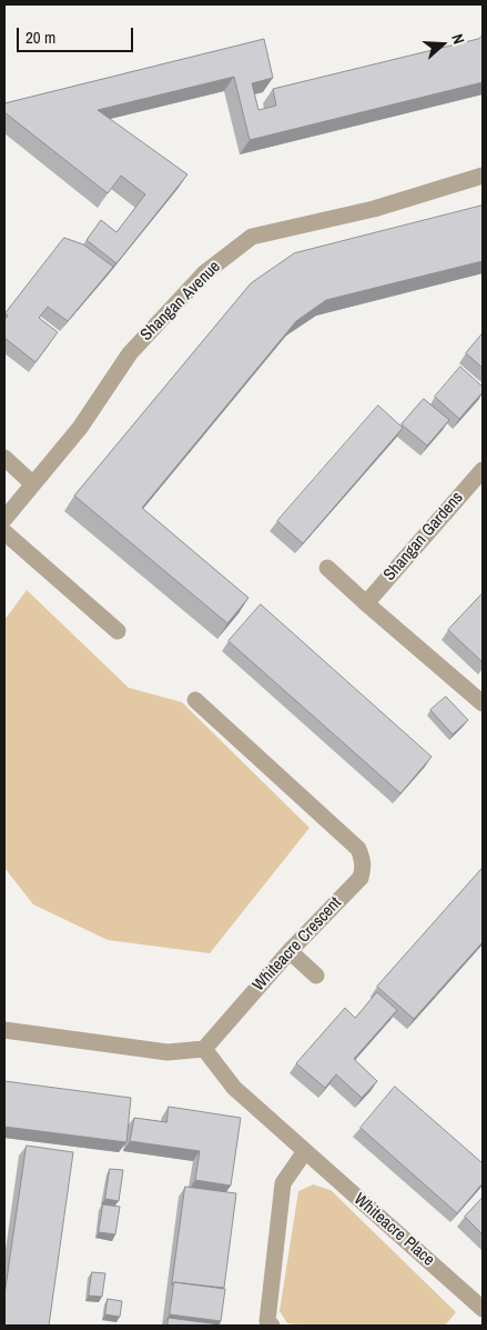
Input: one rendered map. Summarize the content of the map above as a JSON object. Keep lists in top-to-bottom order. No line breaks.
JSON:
{"streets":{"street":["Shangan Avenue","Shangan Gardens","Whiteacre Crescent","Whiteacre Place"]},"crossings":[["Whiteacre Crescent","Whiteacre Place"]],"scale_bar":"20 m","north":"right"}
